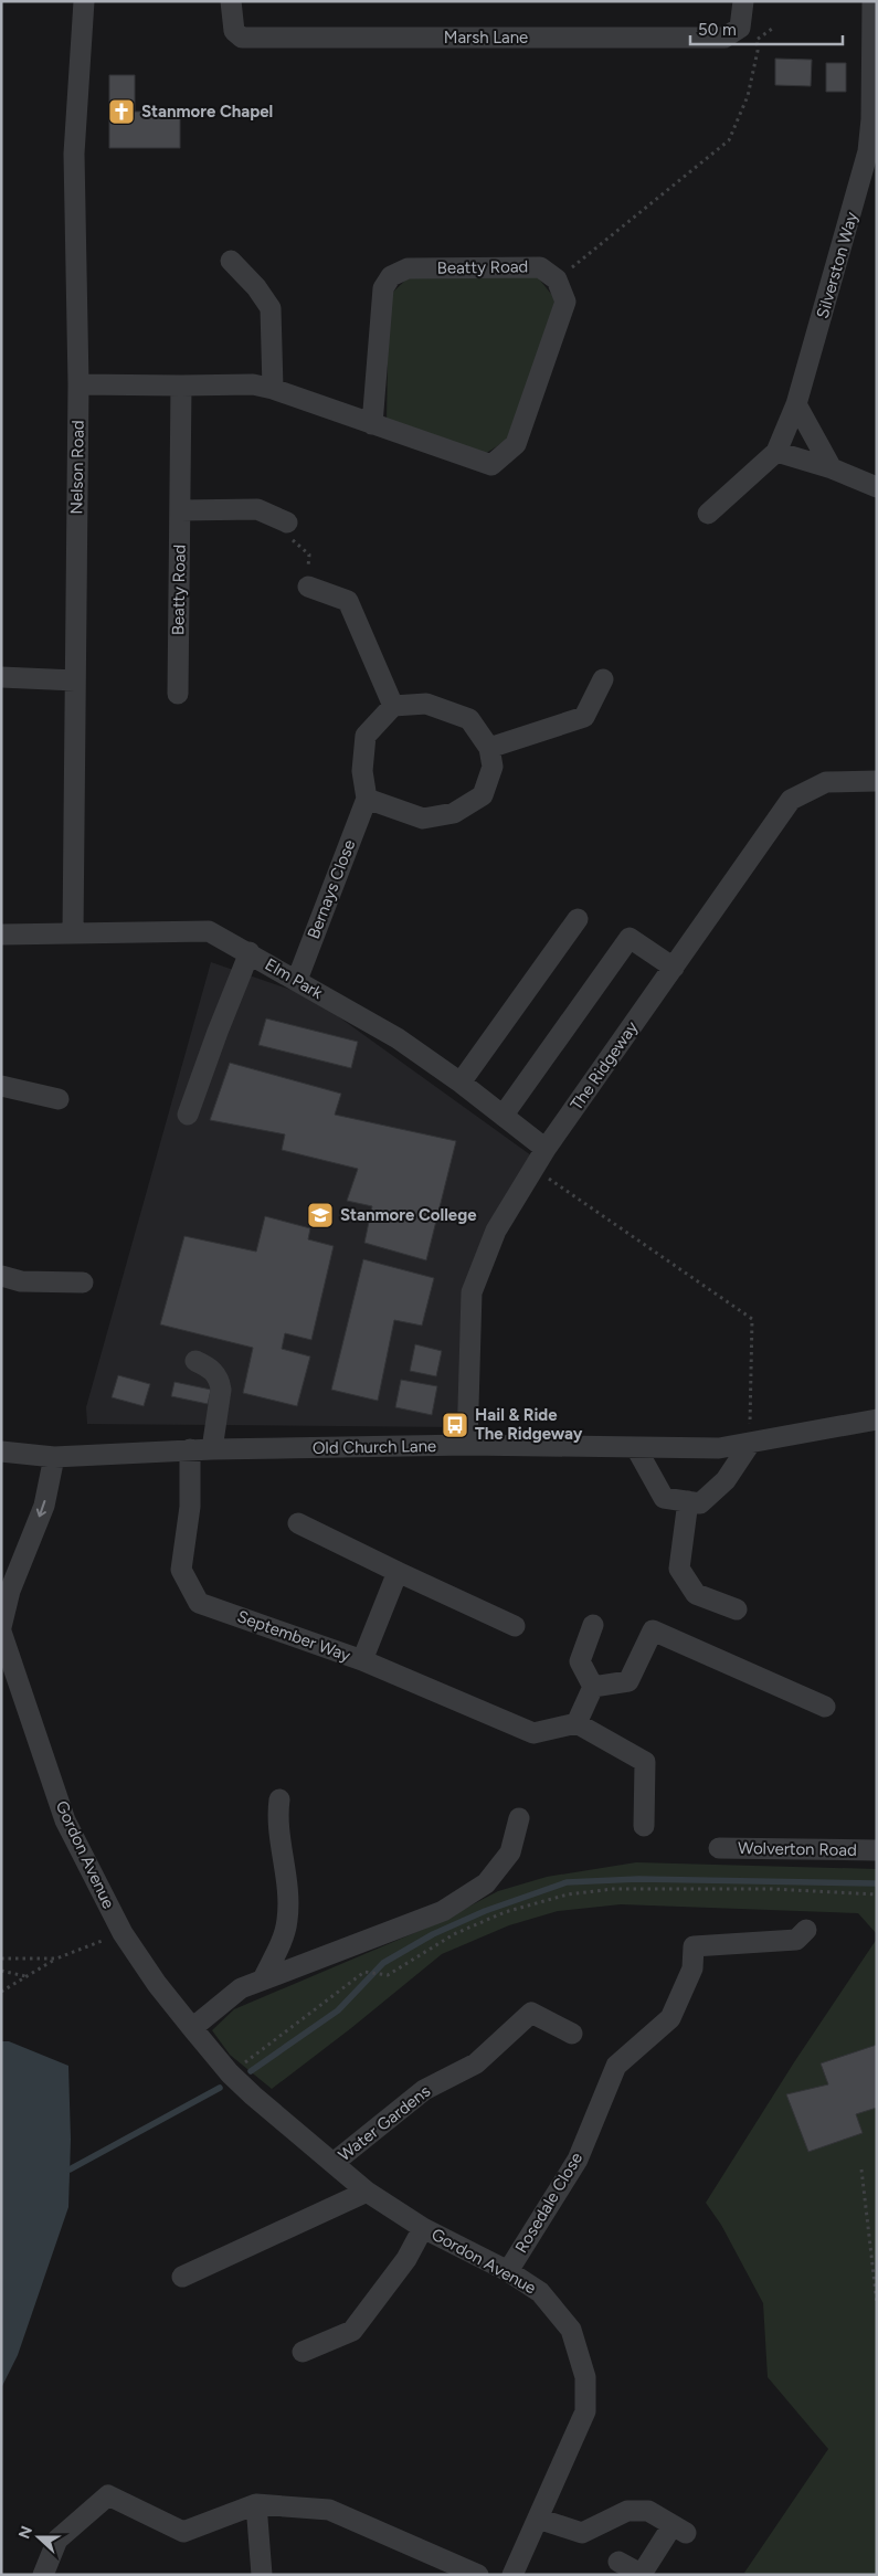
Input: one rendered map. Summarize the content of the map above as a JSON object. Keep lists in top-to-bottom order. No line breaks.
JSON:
{"streets":{"street":["Marsh Lane","Silverston Way","Beatty Road","Nelson Road","Bernays Close","Elm Park","The Ridgeway","Old Church Lane","September Way","Wolverton Road","Gordon Avenue","Water Gardens","Rosedale Close"]},"crossings":[["Nelson Road","Elm Park"],["Bernays Close","Elm Park"],["Elm Park","The Ridgeway"],["The Ridgeway","Old Church Lane"],["Old Church Lane","September Way"],["Gordon Avenue","Water Gardens"],["Gordon Avenue","Rosedale Close"]],"places":{"church":["Stanmore Chapel"],"school or university":["Stanmore College"],"bus stop":["Hail & Ride The Ridgeway"]},"scale_bar":"50 m","north":"left"}
